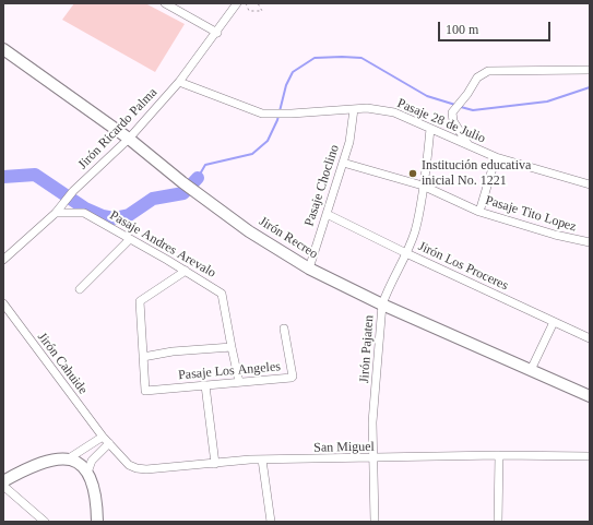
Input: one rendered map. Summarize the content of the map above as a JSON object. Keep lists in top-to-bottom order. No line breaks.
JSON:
{"streets":{"main road":["Jirón Recreo"],"street":["Pasaje 28 de Julio","Jirón Ricardo Palma","Pasaje Choclino","Pasaje Tito Lopez","Pasaje Andres Arevalo","Jirón Los Proceres","Jirón Pajaten","Jirón Cahuide","Pasaje Los Angeles","San Miguel"]},"crossings":[["Pasaje 28 de Julio","Jirón Ricardo Palma"],["Pasaje 28 de Julio","Pasaje Choclino"],["Pasaje 28 de Julio","Jirón Pajaten"],["Jirón Ricardo Palma","Jirón Recreo"],["Jirón Ricardo Palma","Pasaje Andres Arevalo"],["Pasaje Choclino","Pasaje Tito Lopez"],["Pasaje Choclino","Jirón Recreo"],["Pasaje Choclino","Jirón Los Proceres"],["Pasaje Tito Lopez","Jirón Pajaten"],["Jirón Recreo","Jirón Pajaten"],["Pasaje Andres Arevalo","Pasaje Los Angeles"],["Jirón Los Proceres","Jirón Pajaten"],["Jirón Pajaten","San Miguel"],["Jirón Cahuide","San Miguel"]],"places":["Institución educativa inicial No. 1221"],"scale_bar":"100 m"}
